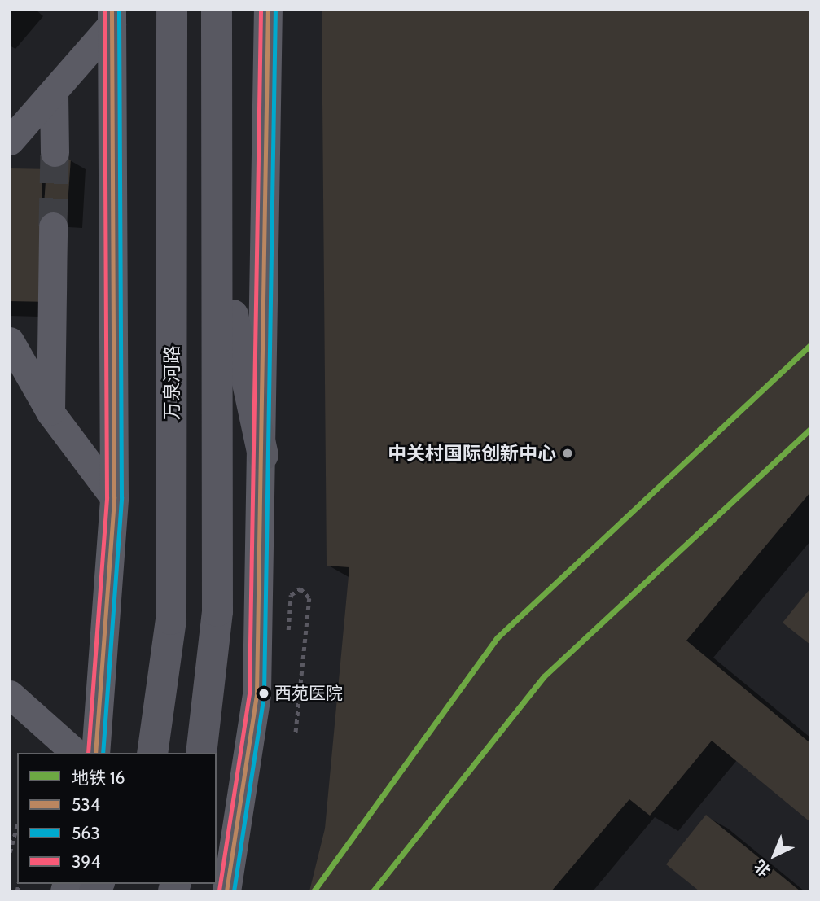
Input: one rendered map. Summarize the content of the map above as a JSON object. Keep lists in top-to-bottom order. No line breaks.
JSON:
{"streets":{"highway":["万泉河路"]},"places":["中关村国际创新中心","西苑医院"],"lines":["transit line 534","transit line 563","transit line 394","metro line 16"],"legend":["地铁 16","534","563","394"],"north":"bottom left"}
